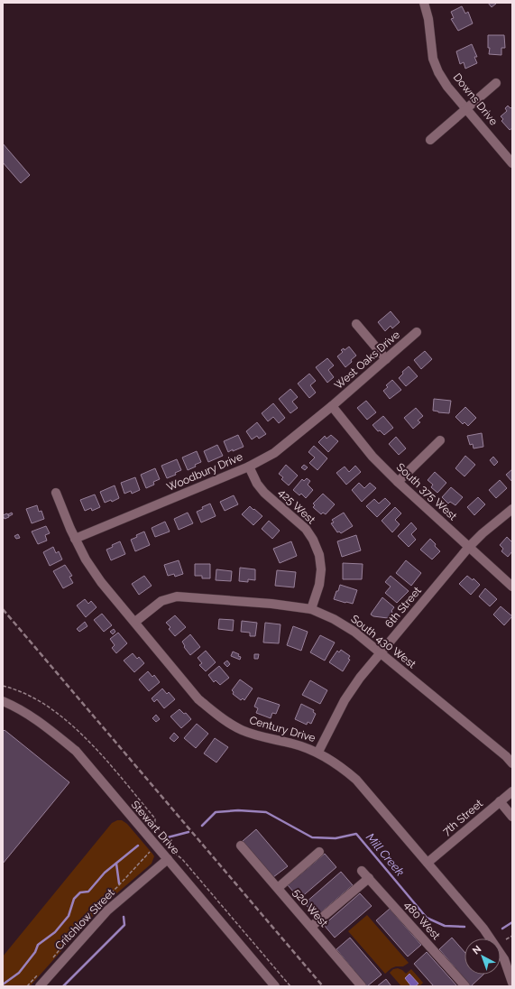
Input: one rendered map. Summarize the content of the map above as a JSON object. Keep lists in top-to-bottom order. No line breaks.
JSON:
{"streets":{"street":["Downs Drive","West Oaks Drive","Woodbury Drive","South 375 West","425 West","6th Street","South 430 West","Century Drive","7th Street","Stewart Drive","520 West","Critchlow Street","480 West"]},"crossings":[["West Oaks Drive","Woodbury Drive"],["West Oaks Drive","South 375 West"],["Woodbury Drive","South 375 West"],["Woodbury Drive","425 West"],["Woodbury Drive","Century Drive"],["South 375 West","6th Street"],["425 West","South 430 West"],["6th Street","South 430 West"],["6th Street","Century Drive"],["South 430 West","Century Drive"],["Century Drive","7th Street"],["Stewart Drive","Critchlow Street"]],"water":["Mill Creek"],"north":"top left"}
